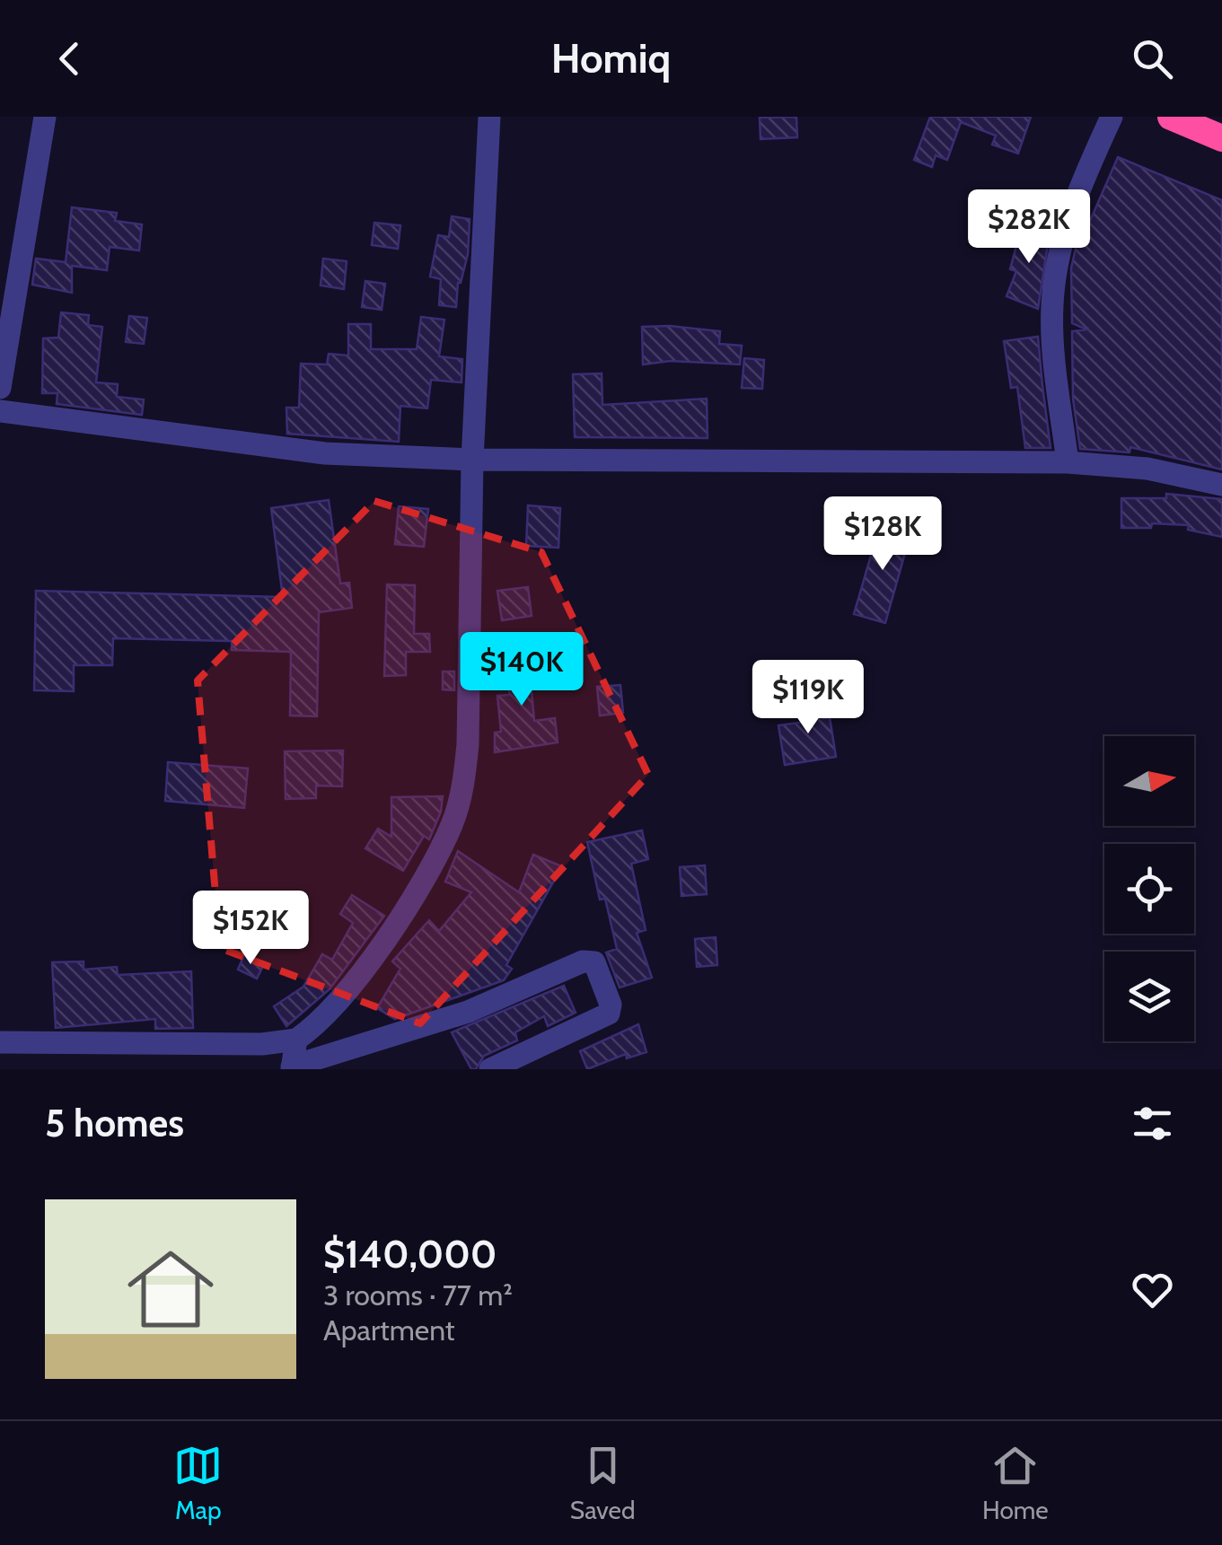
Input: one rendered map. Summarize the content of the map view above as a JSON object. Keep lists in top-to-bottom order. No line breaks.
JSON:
{"north":"right","page":{"header":"Homiq","price":["$282K","$128K","$140K","$119K","$152K"],"heading":"5 homes","list":[{"name":"$140,000","note":"3 rooms · 77 m² · Apartment"}],"tabs":["Map","Saved","Home"]}}
